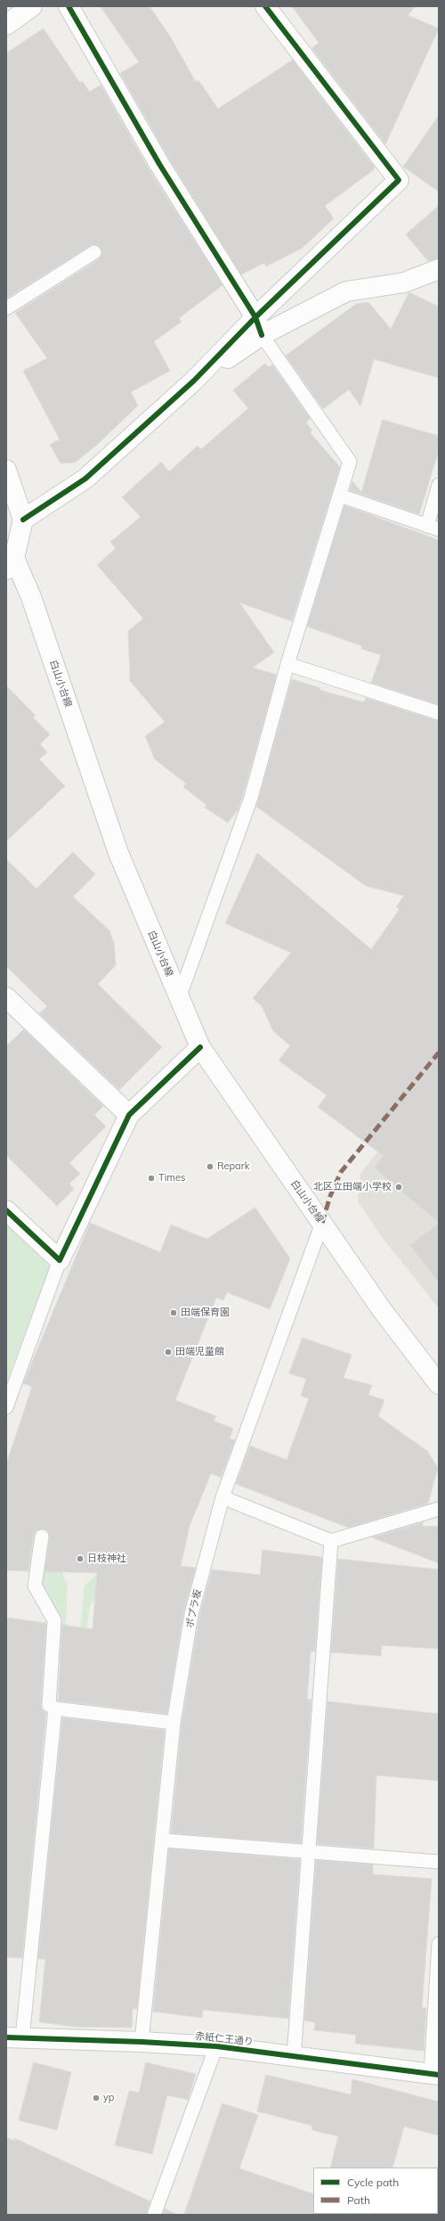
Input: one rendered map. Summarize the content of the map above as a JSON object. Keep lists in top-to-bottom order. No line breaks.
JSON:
{"streets":{"street":["白山小台線","赤紙仁王通り"],"lane":["ポプラ坂"]},"crossings":[["白山小台線","ポプラ坂"],["ポプラ坂","赤紙仁王通り"]],"places":["Repark","Times","北区立田端小学校","田端保育園","田端児童館","日枝神社","yp"],"legend":["Cycle path","Path"]}
